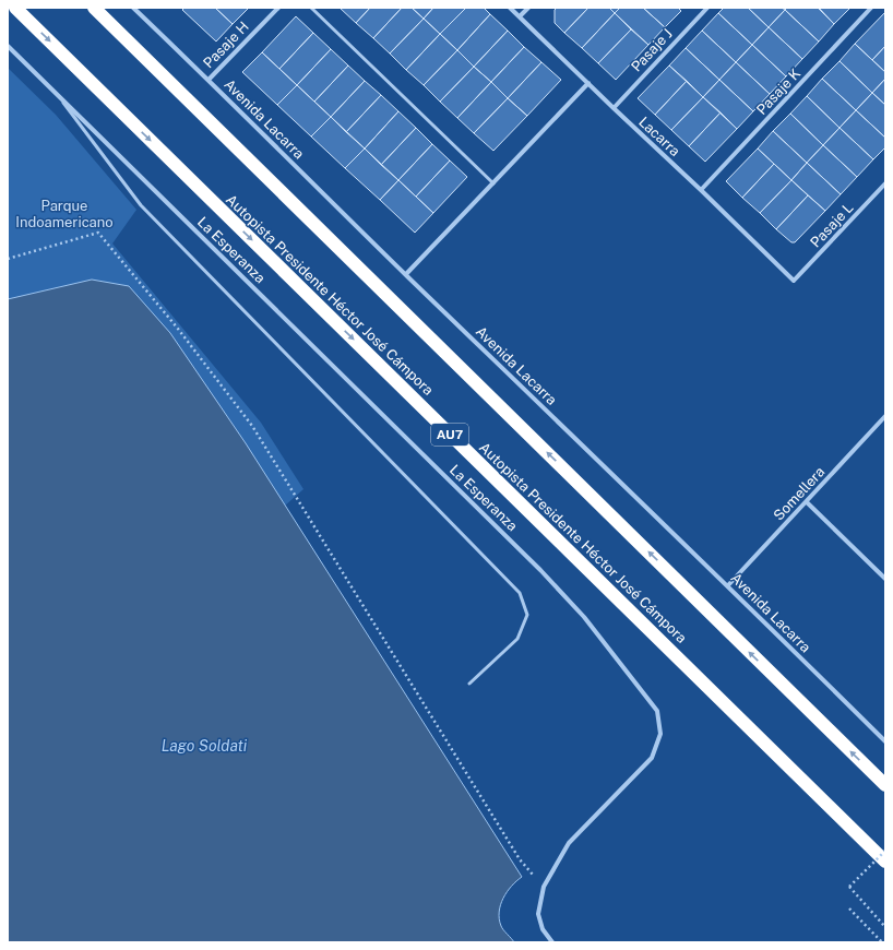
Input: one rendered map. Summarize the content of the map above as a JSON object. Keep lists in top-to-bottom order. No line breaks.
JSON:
{"streets":{"highway":["Autopista Presidente Héctor José Cámpora","AU7"],"street":["Pasaje H","Pasaje J","Pasaje K","Avenida Lacarra","Lacarra","Pasaje L","La Esperanza","Somellera"]},"crossings":[["Pasaje H","Avenida Lacarra"],["Pasaje J","Lacarra"],["Pasaje K","Lacarra"],["Avenida Lacarra","Somellera"],["Lacarra","Pasaje L"]],"water":["Lago Soldati"],"parks":["Parque Indoamericano"]}
